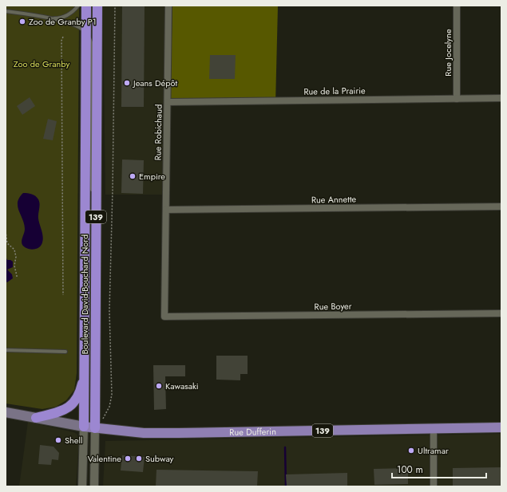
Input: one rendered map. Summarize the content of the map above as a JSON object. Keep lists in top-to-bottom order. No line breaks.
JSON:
{"streets":{"highway":["139","Boulevard David-Bouchard Nord"],"main road":["Rue Dufferin"],"street":["Rue Jocelyne","Rue de la Prairie","Rue Robichaud","Rue Annette","Rue Boyer"]},"crossings":[["Rue Jocelyne","Rue de la Prairie"],["Rue de la Prairie","Rue Robichaud"],["Rue Robichaud","Rue Annette"],["Rue Robichaud","Rue Boyer"],["Boulevard David-Bouchard Nord","Rue Dufferin"]],"parks":["Zoo de Granby"],"places":["Zoo de Granby P1","Jeans Dépôt","Empire","Kawasaki","Shell","Ultramar","Valentine","Subway"],"scale_bar":"100 m"}
